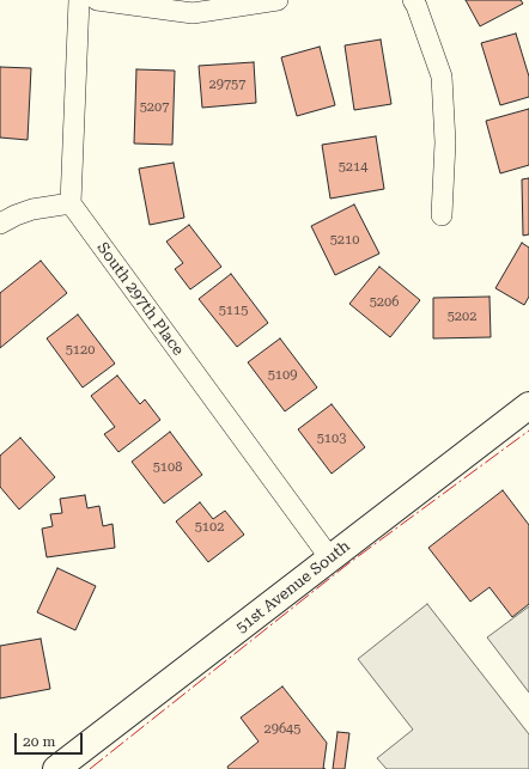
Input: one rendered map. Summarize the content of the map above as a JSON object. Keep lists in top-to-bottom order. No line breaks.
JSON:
{"streets":{"main road":["51st Avenue South"],"street":["South 297th Place"]},"crossings":[["South 297th Place","51st Avenue South"]],"house_numbers":["29757","5207","5214","5210","5206","5115","5202","5120","5109","5103","5108","5102","29645"],"scale_bar":"20 m"}
